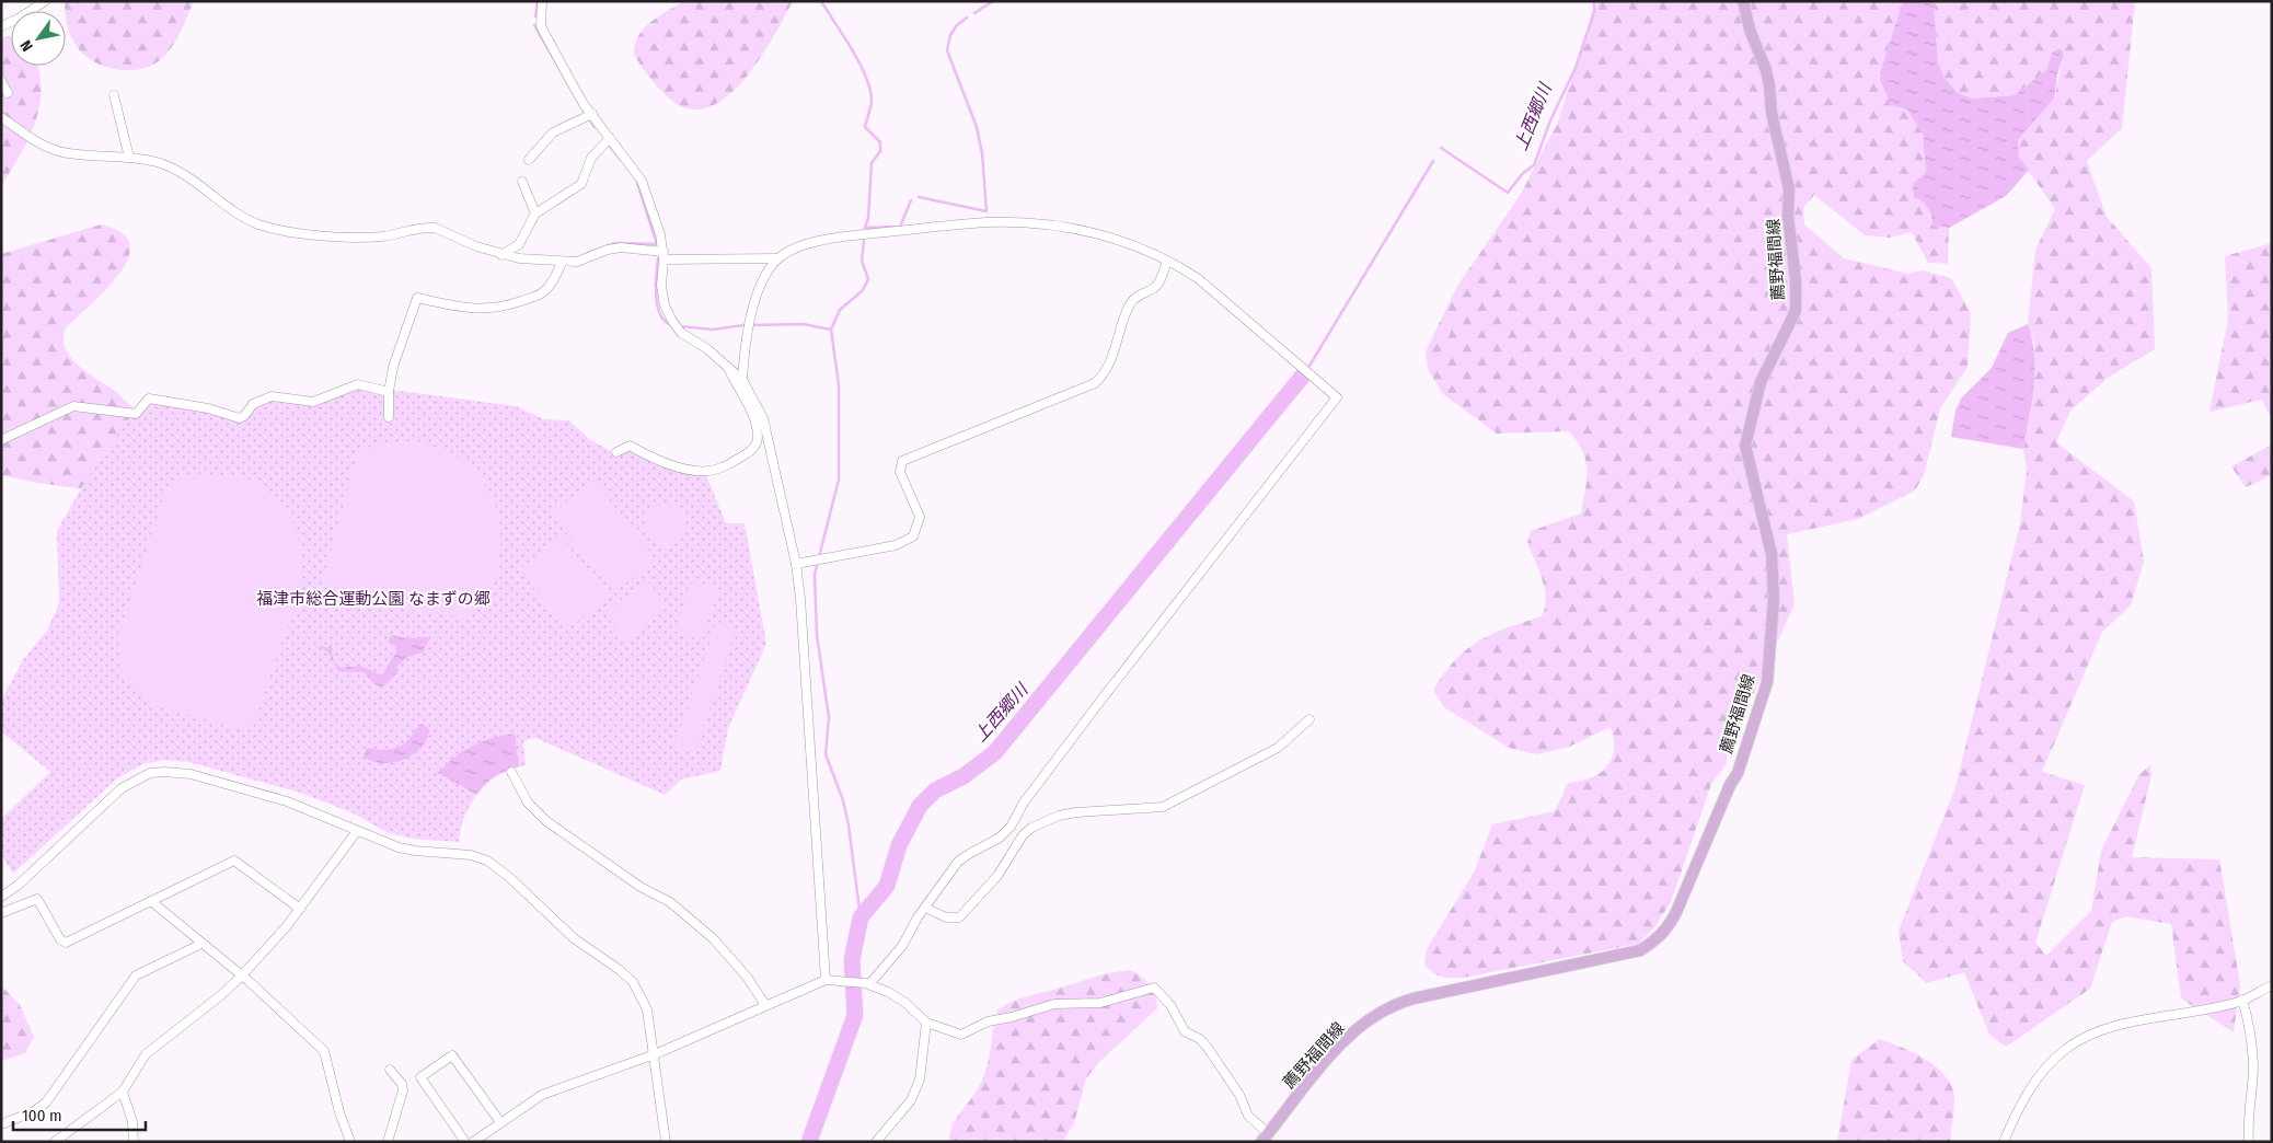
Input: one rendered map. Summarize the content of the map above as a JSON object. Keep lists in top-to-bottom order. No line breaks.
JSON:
{"streets":{"main road":["薦野福間線"]},"water":["上西郷川"],"parks":["福津市総合運動公園 なまずの郷"],"scale_bar":"100 m","north":"bottom left"}
